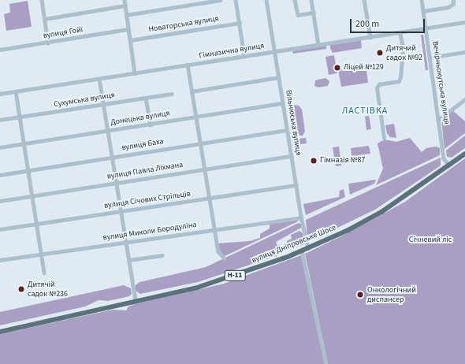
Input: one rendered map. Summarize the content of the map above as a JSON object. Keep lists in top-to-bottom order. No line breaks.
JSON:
{"streets":{"main road":["вулиця Дніпровське Шосе","Н-11"],"street":["Новаторська вулиця","вулиця Гойї","Гімназична вулиця","Вечірньокутська вулиця","Сухумська вулиця","Донецька вулиця","Вільнюська вулиця","вулиця Баха","вулиця Павла Ліхмана","вулиця Січових Стрільців","вулиця Миколи Бородуліна"]},"crossings":[["Гімназична вулиця","Вечірньокутська вулиця"],["Гімназична вулиця","Вільнюська вулиця"],["Вечірньокутська вулиця","вулиця Дніпровське Шосе"],["Донецька вулиця","Вільнюська вулиця"],["Вільнюська вулиця","вулиця Баха"],["Вільнюська вулиця","вулиця Павла Ліхмана"],["Вільнюська вулиця","вулиця Січових Стрільців"],["Вільнюська вулиця","вулиця Миколи Бородуліна"],["Вільнюська вулиця","вулиця Дніпровське Шосе"]],"districts":["ЛАСТІВКА"],"parks":["Січневий ліс"],"places":["Дитячий садок №92","Ліцей №129","Гімназія №87","Дитячій садок №236","Онкологічний диспансер"],"scale_bar":"200 m"}
